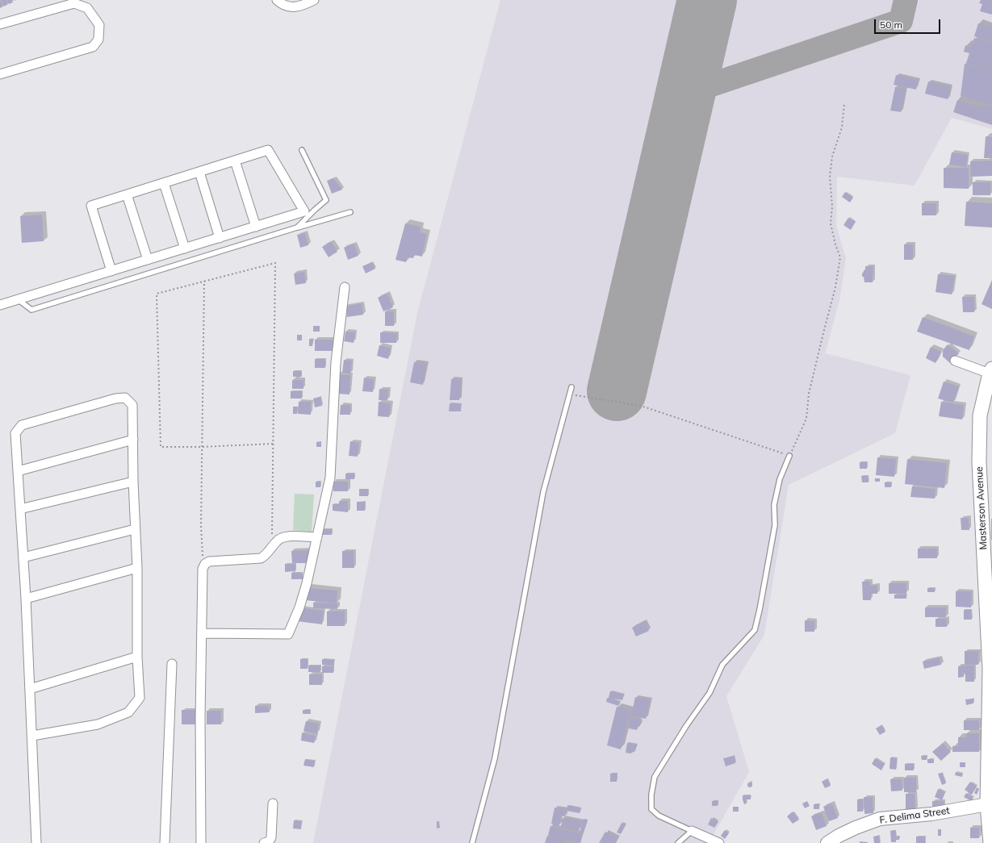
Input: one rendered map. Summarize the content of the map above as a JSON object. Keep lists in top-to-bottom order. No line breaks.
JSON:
{"streets":{"main road":["Masterson Avenue"],"street":["F. Delima Street"]},"crossings":[["Masterson Avenue","F. Delima Street"]],"scale_bar":"50 m"}
